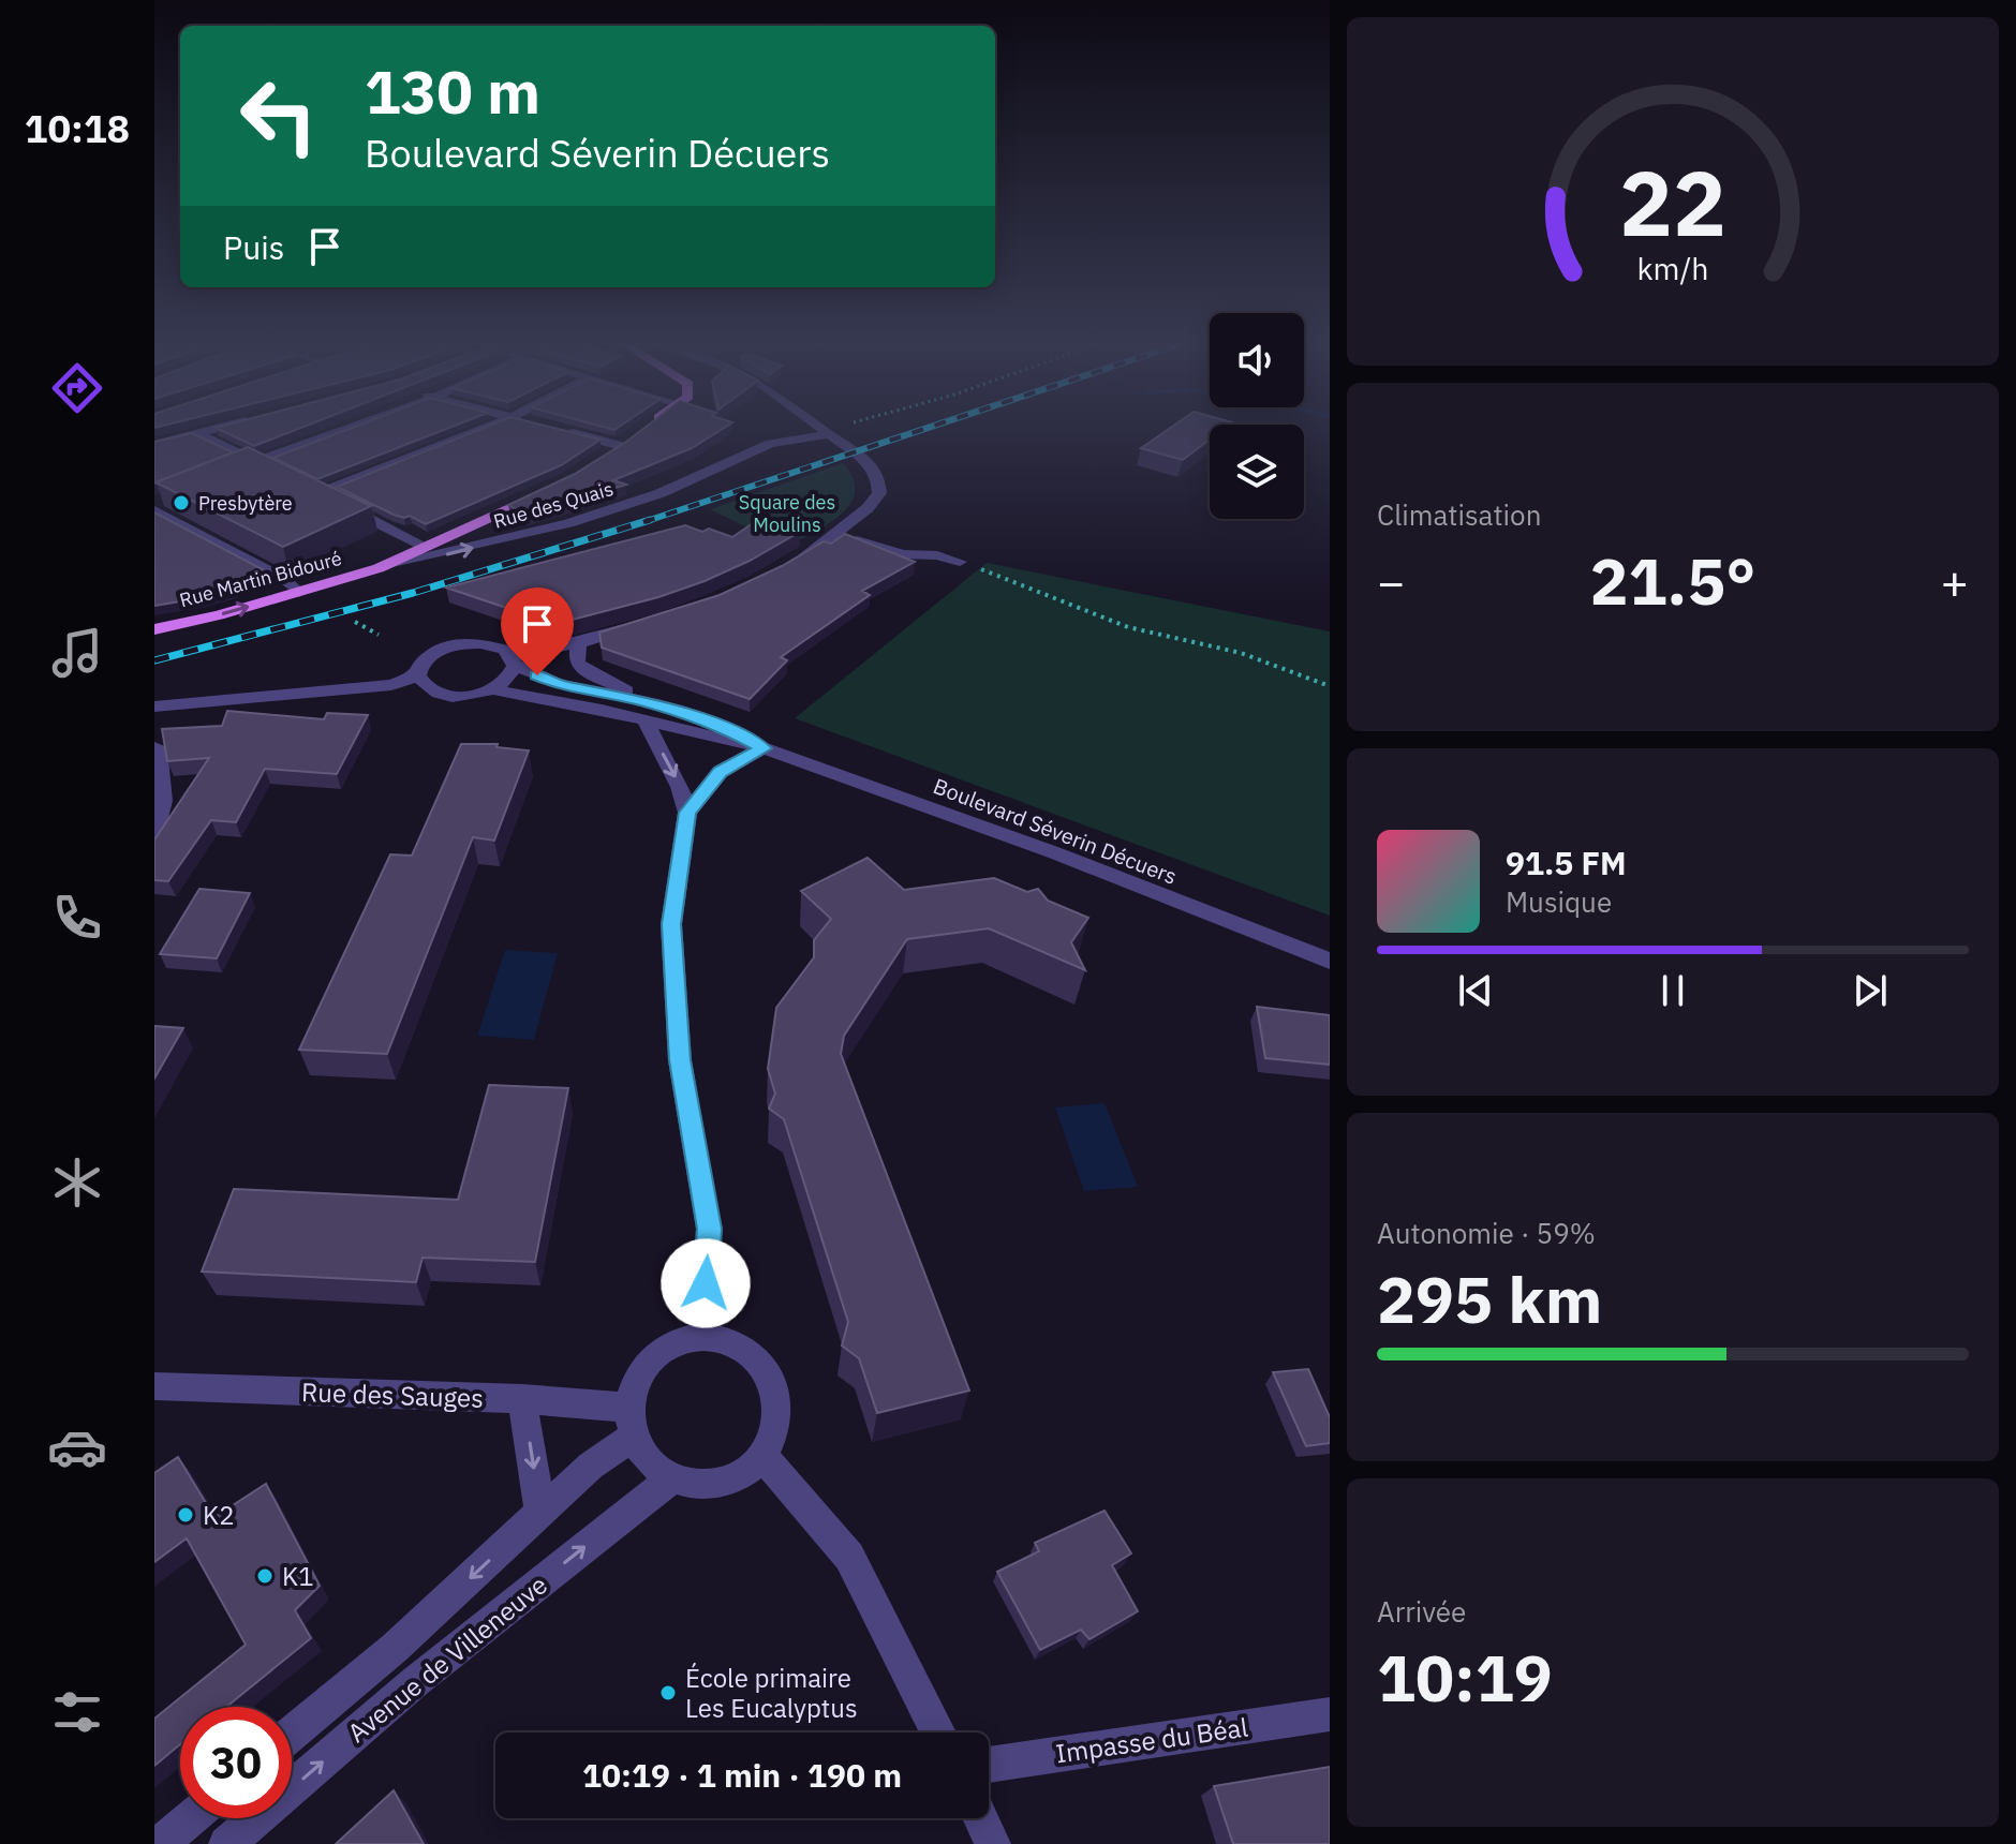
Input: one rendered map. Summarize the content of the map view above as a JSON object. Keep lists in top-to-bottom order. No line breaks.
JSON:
{"streets":{"main road":["Rue Martin Bidouré"],"street":["Rue des Quais","Boulevard Séverin Décuers","Rue des Sauges","Avenue de Villeneuve","Impasse du Béal"]},"crossings":[["Rue des Quais","Rue Martin Bidouré"],["Rue des Sauges","Avenue de Villeneuve"]],"parks":["Square des Moulins"],"places":["Presbytère","K2","K1","École primaire Les Eucalyptus"],"page":{"tabs":"10:18","turn":["130 m","Boulevard Séverin Décuers"],"then":"Puis","tile":["Climatisation",["Autonomie · 59%","295 km"],["Arrivée","10:19"]],"heat":["−","21.5°","+"],"song":["91.5 FM","Musique"],"limit":"30","trip":"10:19 · 1 min · 190 m","gauge":["22","km/h"]}}
